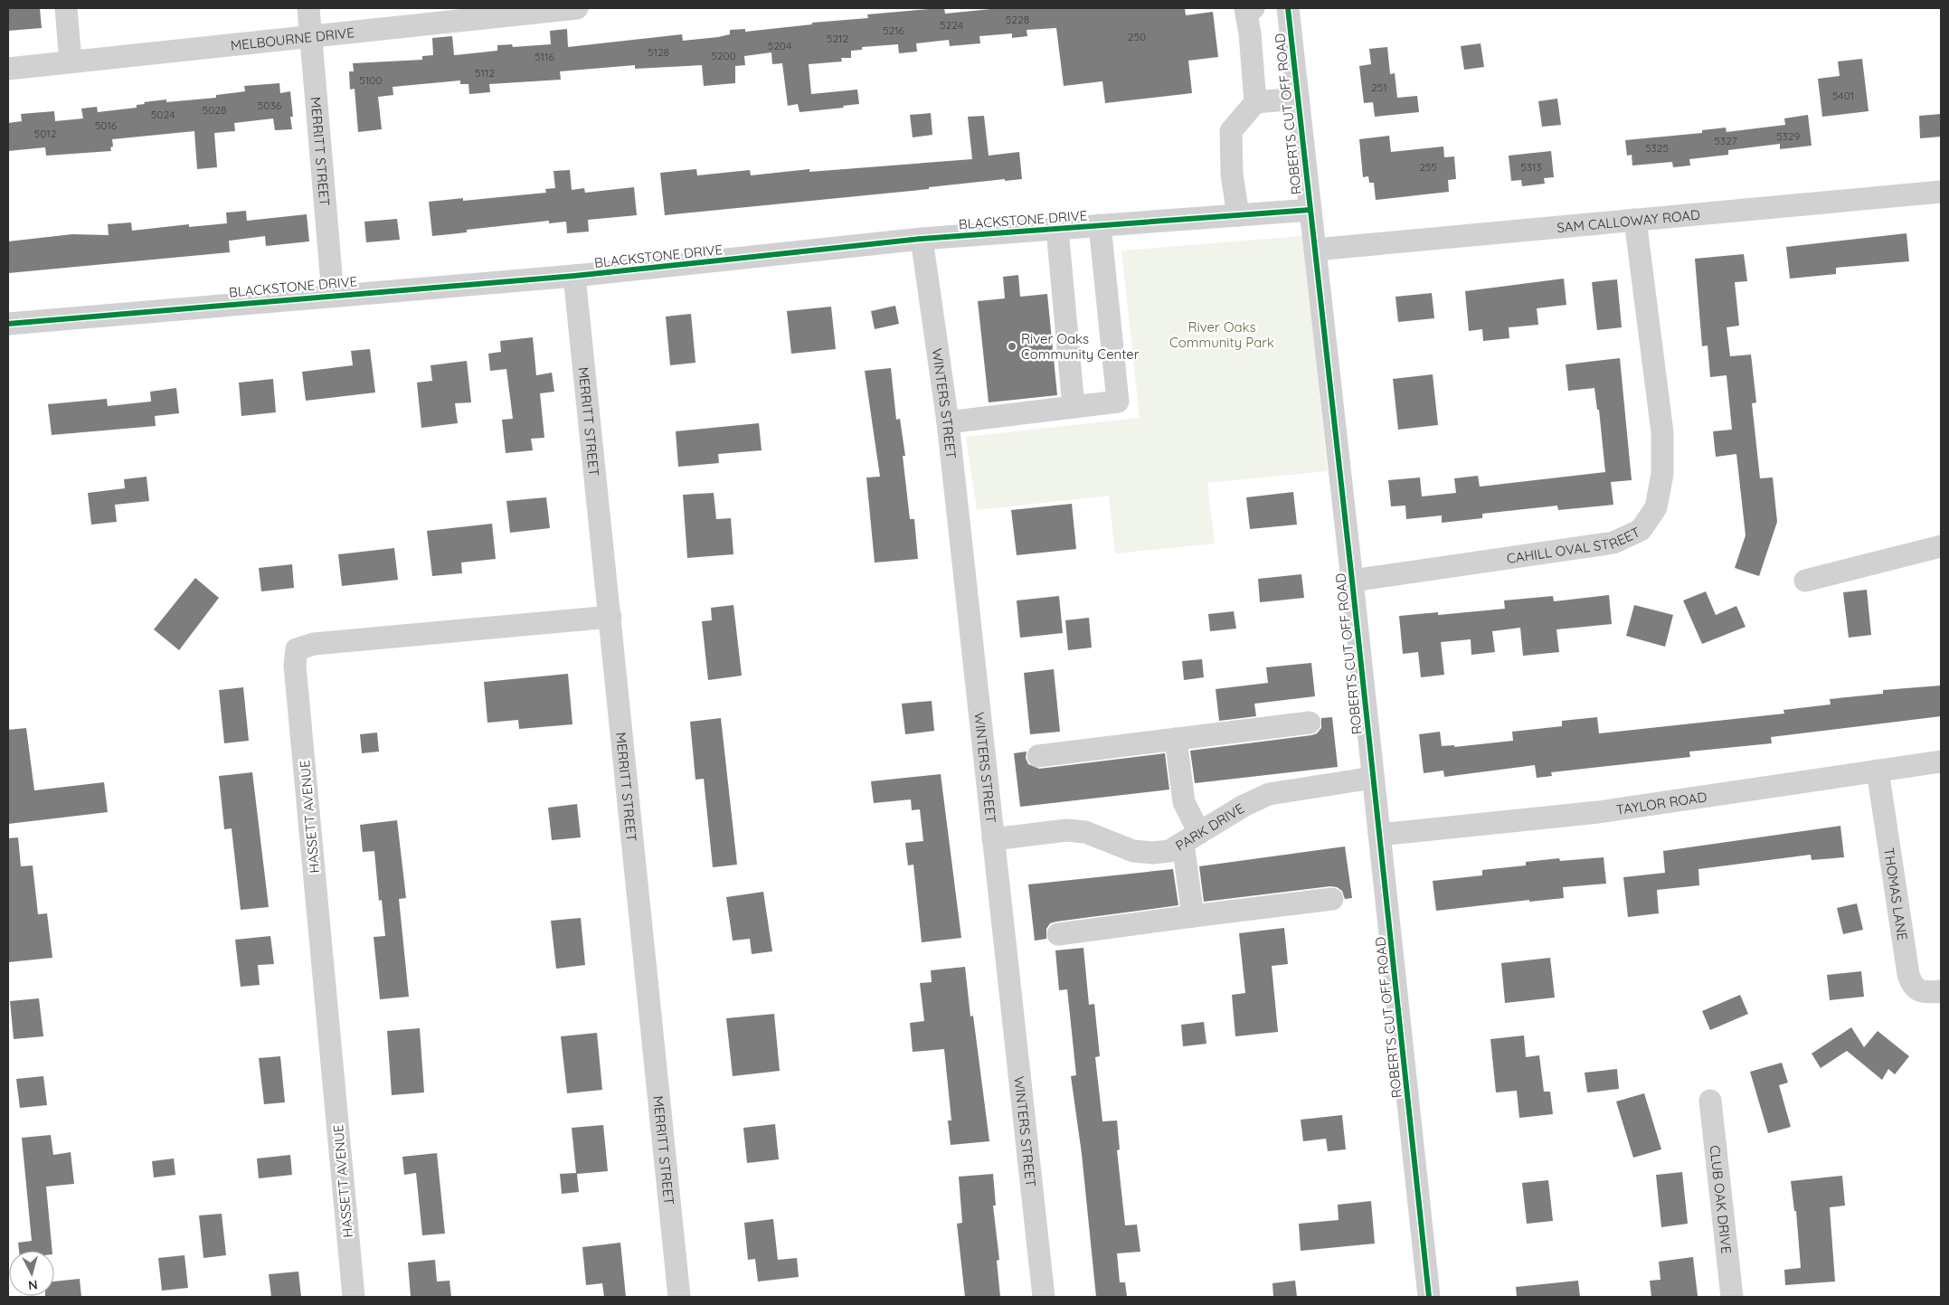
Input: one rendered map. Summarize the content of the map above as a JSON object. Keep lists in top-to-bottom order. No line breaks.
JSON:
{"streets":{"street":["MELBOURNE DRIVE","ROBERTS CUT OFF ROAD","MERRITT STREET","BLACKSTONE DRIVE","SAM CALLOWAY ROAD","WINTERS STREET","CAHILL OVAL STREET","TAYLOR ROAD","HASSETT AVENUE","PARK DRIVE","THOMAS LANE","CLUB OAK DRIVE"]},"crossings":[["MELBOURNE DRIVE","MERRITT STREET"],["ROBERTS CUT OFF ROAD","BLACKSTONE DRIVE"],["ROBERTS CUT OFF ROAD","SAM CALLOWAY ROAD"],["ROBERTS CUT OFF ROAD","CAHILL OVAL STREET"],["ROBERTS CUT OFF ROAD","TAYLOR ROAD"],["ROBERTS CUT OFF ROAD","PARK DRIVE"],["MERRITT STREET","BLACKSTONE DRIVE"],["MERRITT STREET","HASSETT AVENUE"],["BLACKSTONE DRIVE","WINTERS STREET"],["SAM CALLOWAY ROAD","CAHILL OVAL STREET"],["WINTERS STREET","PARK DRIVE"],["TAYLOR ROAD","THOMAS LANE"]],"parks":["River Oaks Community Park"],"places":["River Oaks Community Center"],"house_numbers":["5228","5224","5216","250","5212","5204","5128","5200","5116","5112","5100","251","5401","5036","5028","5024","5016","5012","5329","5327","5325","255","5313"],"north":"bottom"}
